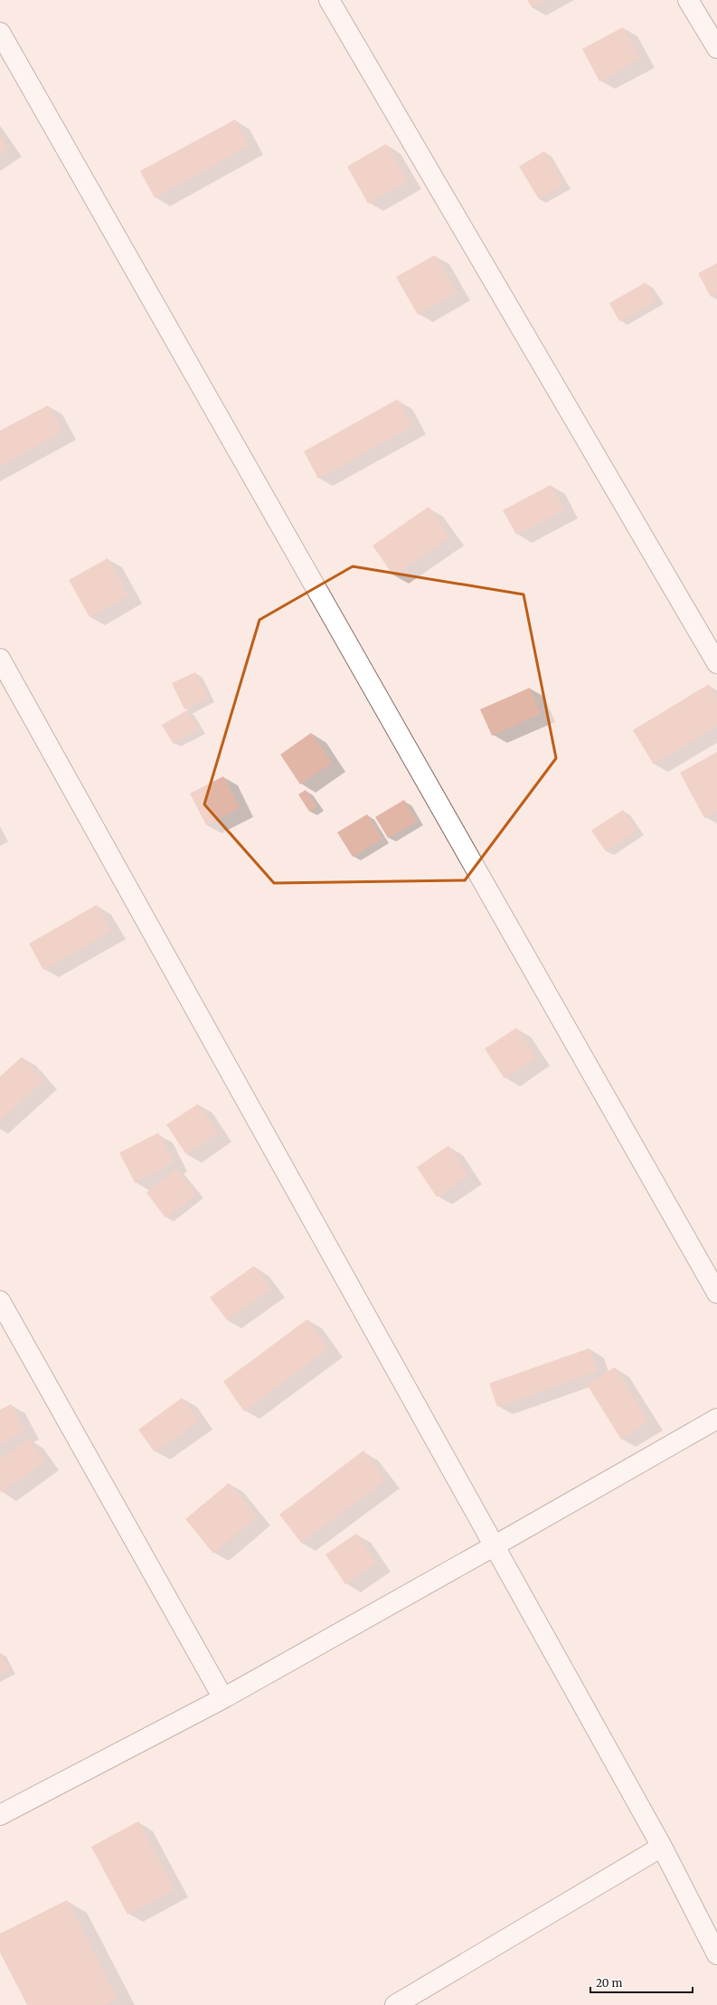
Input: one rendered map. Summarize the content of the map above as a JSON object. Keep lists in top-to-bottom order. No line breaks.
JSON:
{"scale_bar":"20 m"}
